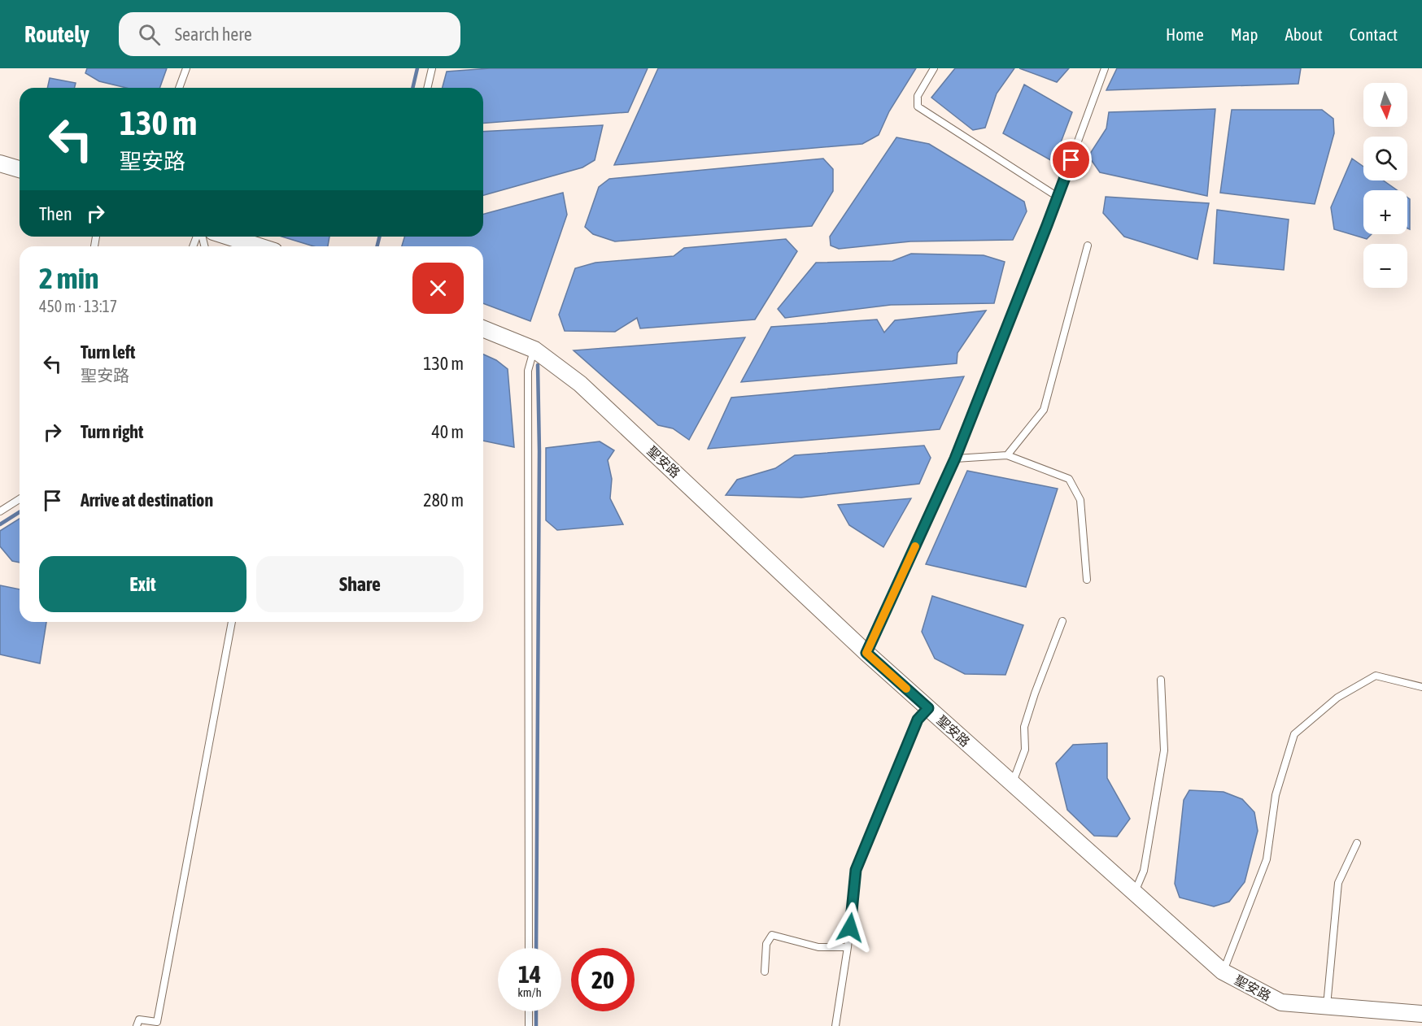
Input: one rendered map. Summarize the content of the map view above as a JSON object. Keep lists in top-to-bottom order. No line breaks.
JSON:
{"streets":{"street":["聖安路"]},"north":"bottom","page":{"header":"Routely","search":"Search here","nav":["Home","Map","About","Contact"],"map_buttons":["+","−"],"turn":["130 m","聖安路"],"then":"Then","heading":["2 min","450 m · 13:17"],"list":[{"name":"Turn left","note":"聖安路","value":"130 m"},{"name":"Turn right","value":"40 m"},{"name":"Arrive at destination","value":"280 m"}],"buttons":["Exit","Share"],"speed":"14 km/h","limit":"20"}}
